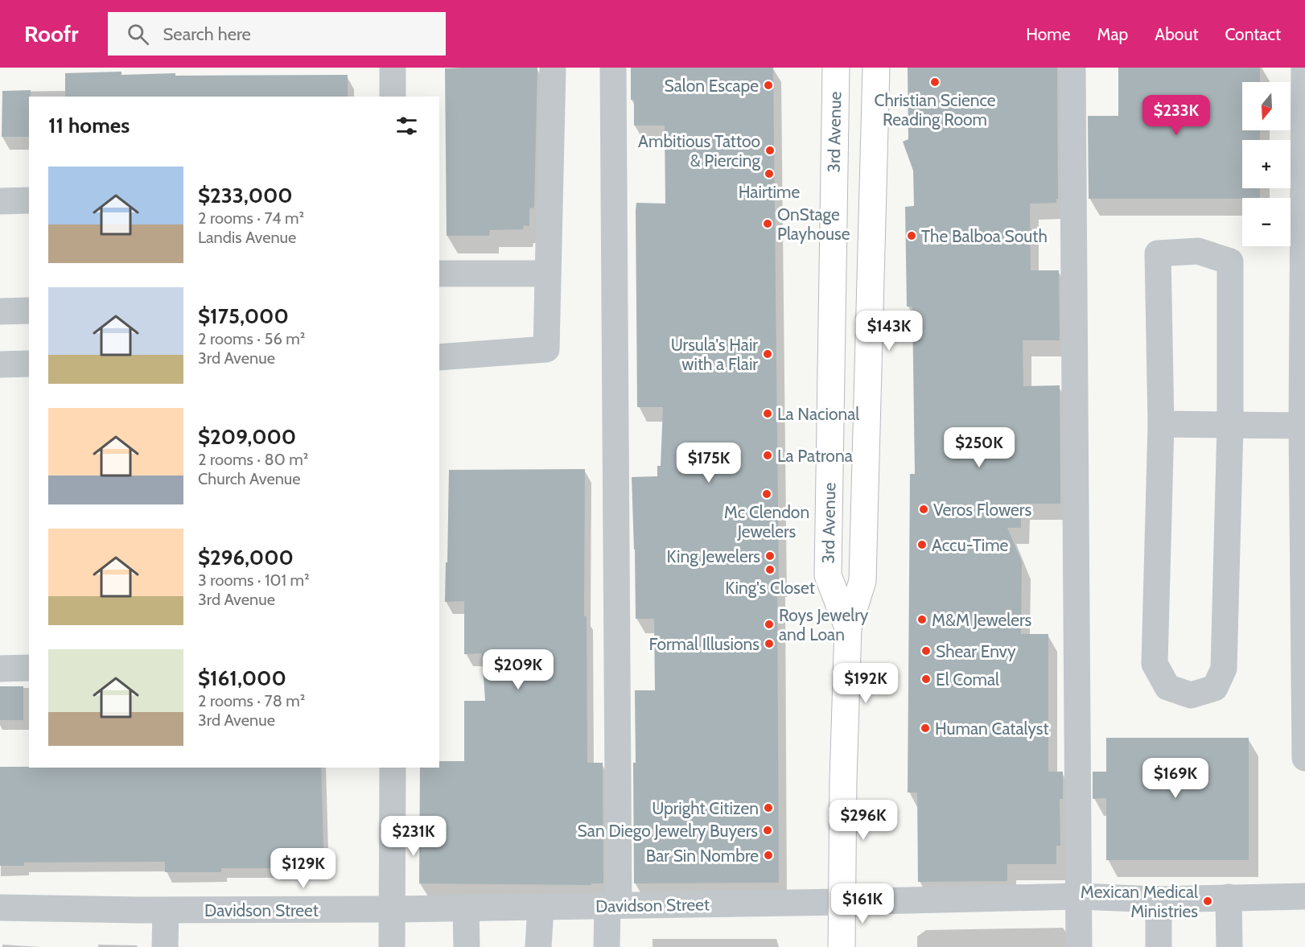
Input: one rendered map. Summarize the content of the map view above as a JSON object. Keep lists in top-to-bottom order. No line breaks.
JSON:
{"streets":{"main road":["3rd Avenue"],"street":["Davidson Street"]},"crossings":[["3rd Avenue","Davidson Street"]],"places":["Christian Science Reading Room","Salon Escape","Ambitious Tattoo & Piercing","Hairtime","OnStage Playhouse","The Balboa South","Ursula's Hair with a Flair","La Nacional","La Patrona","Mc Clendon Jewelers","Veros Flowers","Accu-Time","King Jewelers","King's Closet","M&M Jewelers","Roys Jewelry and Loan","Formal Illusions","Shear Envy","El Comal","Human Catalyst","Upright Citizen","San Diego Jewelry Buyers","Bar Sin Nombre","Mexican Medical Ministries"],"north":"bottom","page":{"header":"Roofr","search":"Search here","nav":["Home","Map","About","Contact"],"map_buttons":["+","−"],"price":["$233K","$143K","$250K","$175K","$209K","$192K","$169K","$296K","$231K","$129K","$161K"],"heading":"11 homes","list":[{"name":"$233,000","note":"2 rooms · 74 m² · Landis Avenue"},{"name":"$175,000","note":"2 rooms · 56 m² · 3rd Avenue"},{"name":"$209,000","note":"2 rooms · 80 m² · Church Avenue"},{"name":"$296,000","note":"3 rooms · 101 m² · 3rd Avenue"},{"name":"$161,000","note":"2 rooms · 78 m² · 3rd Avenue"}]}}
